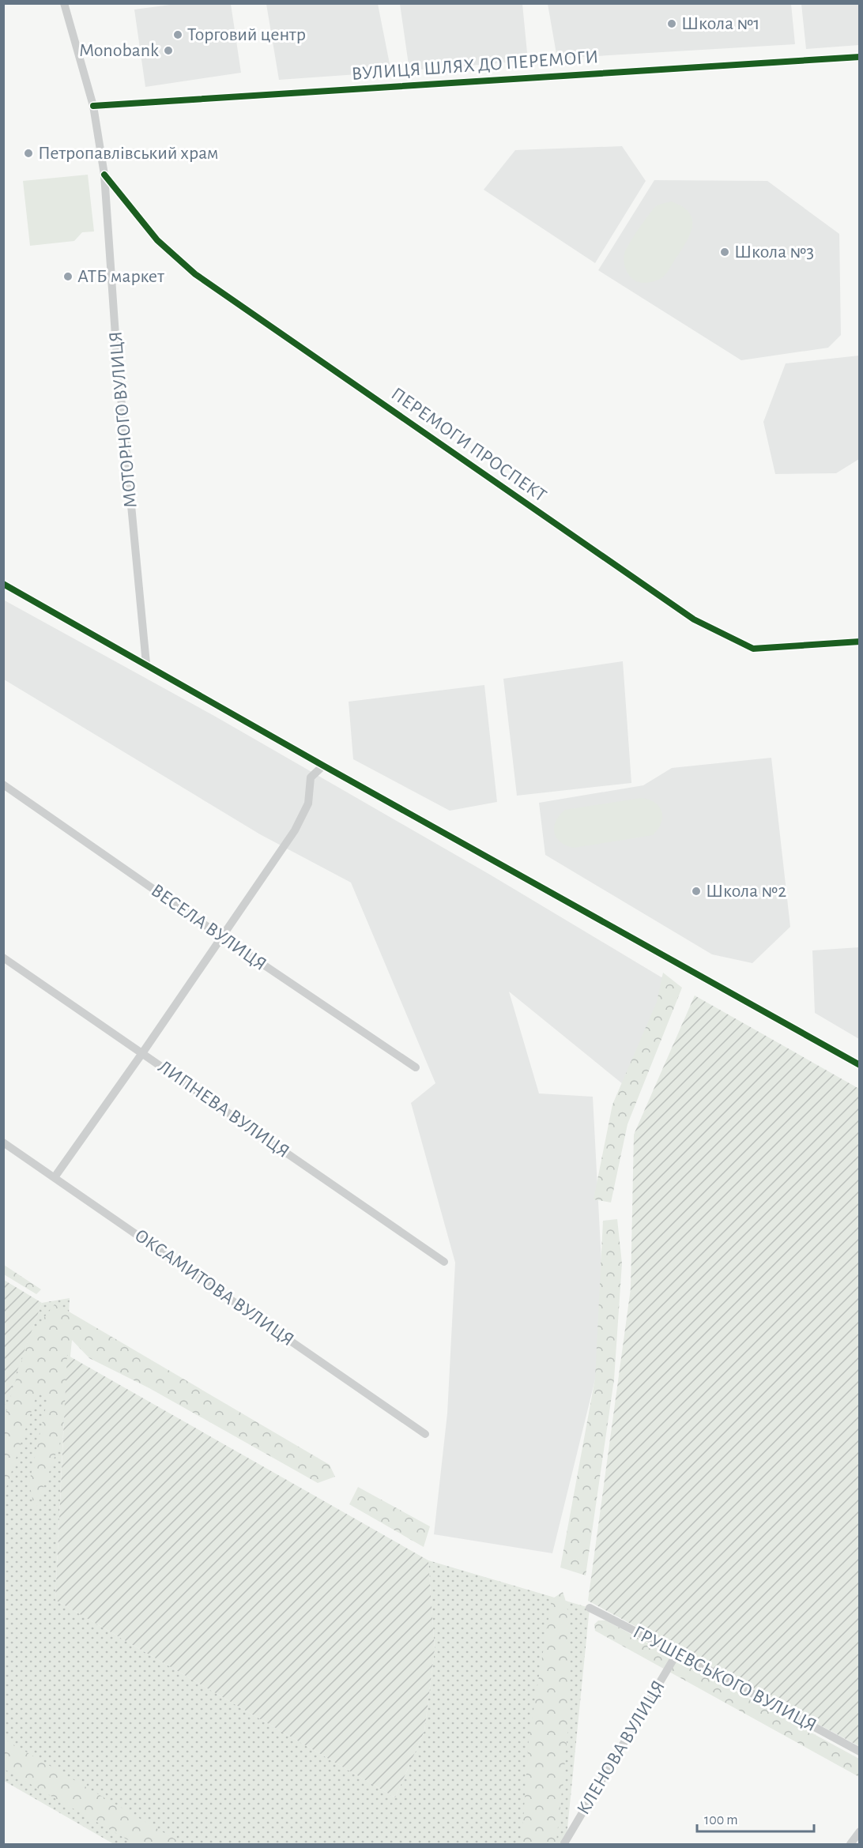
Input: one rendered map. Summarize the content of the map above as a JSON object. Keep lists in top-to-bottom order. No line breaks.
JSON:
{"streets":{"street":["ВУЛИЦЯ ШЛЯХ ДО ПЕРЕМОГИ","МОТОРНОГО ВУЛИЦЯ","ПЕРЕМОГИ ПРОСПЕКТ","ВЕСЕЛА ВУЛИЦЯ","ЛИПНЕВА ВУЛИЦЯ","ОКСАМИТОВА ВУЛИЦЯ","ГРУШЕВСЬКОГО ВУЛИЦЯ","КЛЕНОВА ВУЛИЦЯ"]},"crossings":[["ВУЛИЦЯ ШЛЯХ ДО ПЕРЕМОГИ","МОТОРНОГО ВУЛИЦЯ"],["МОТОРНОГО ВУЛИЦЯ","ПЕРЕМОГИ ПРОСПЕКТ"],["ГРУШЕВСЬКОГО ВУЛИЦЯ","КЛЕНОВА ВУЛИЦЯ"]],"places":["Школа №1","Торговий центр","Monobank","Петропавлівський храм","Школа №3","АТБ маркет","Школа №2"],"scale_bar":"100 m"}
